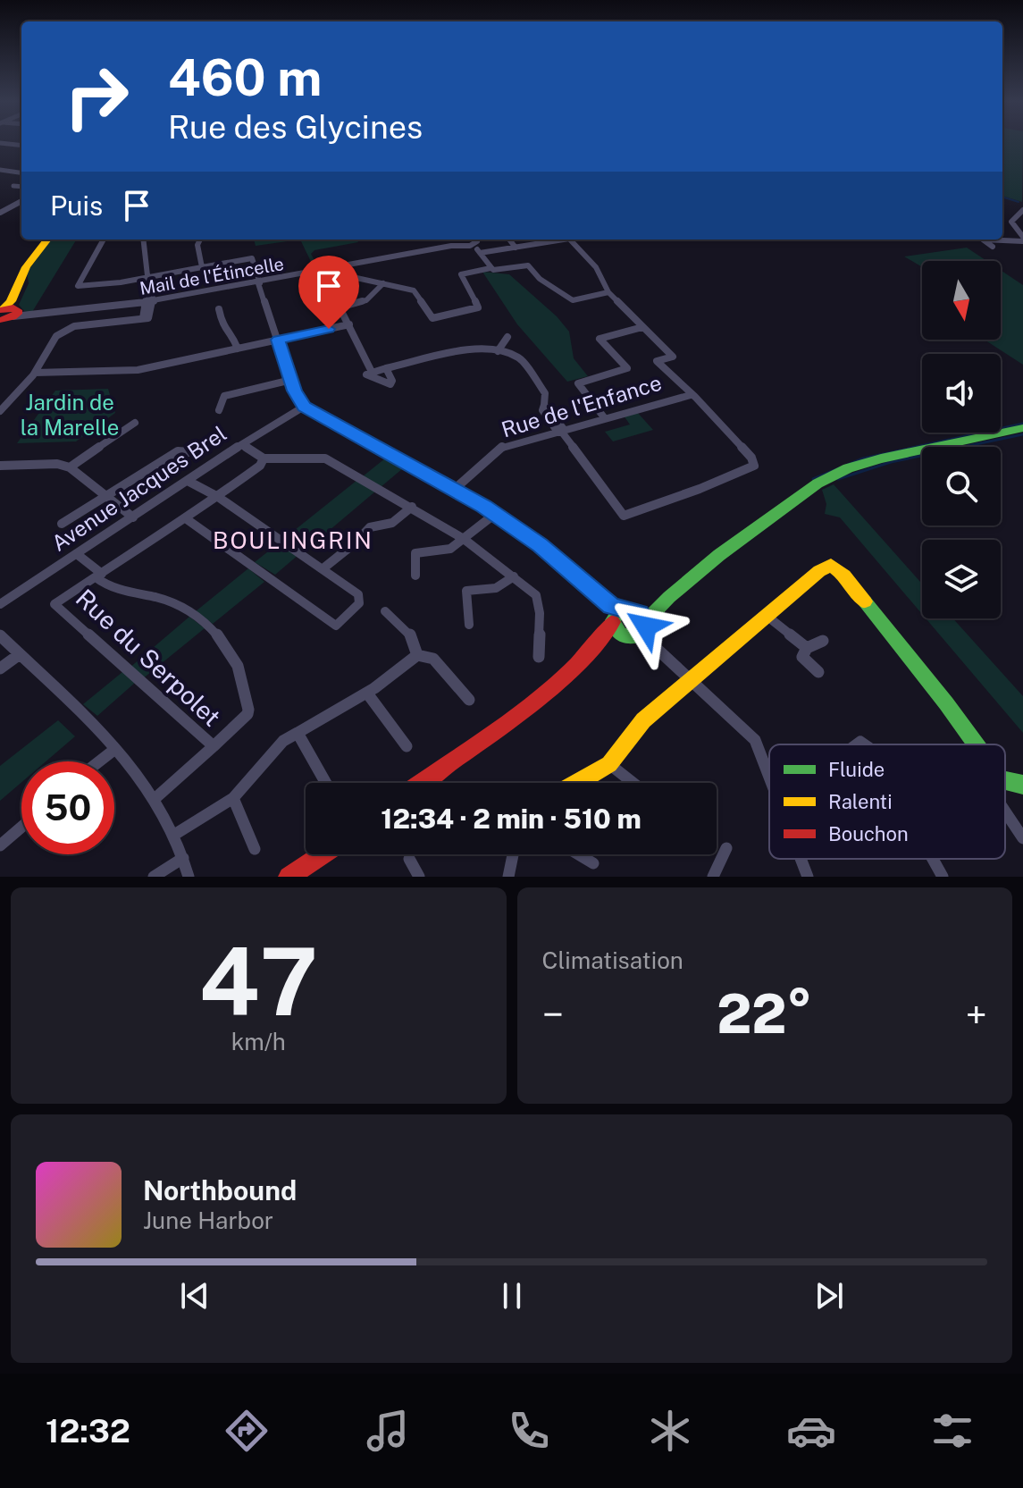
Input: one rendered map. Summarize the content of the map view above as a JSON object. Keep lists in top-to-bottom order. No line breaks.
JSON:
{"streets":{"street":["Mail de l'Étincelle","Rue de l'Enfance","Avenue Jacques Brel","Rue du Serpolet"]},"districts":["BOULINGRIN"],"parks":["Jardin de la Marelle"],"legend":["Fluide","Ralenti","Bouchon"],"north":"bottom","page":{"turn":["460 m","Rue des Glycines"],"then":"Puis","limit":"50","trip":"12:34 · 2 min · 510 m","tile":[["47","km/h"],"Climatisation"],"heat":["−","22°","+"],"song":["Northbound","June Harbor"],"tabs":"12:32"}}
